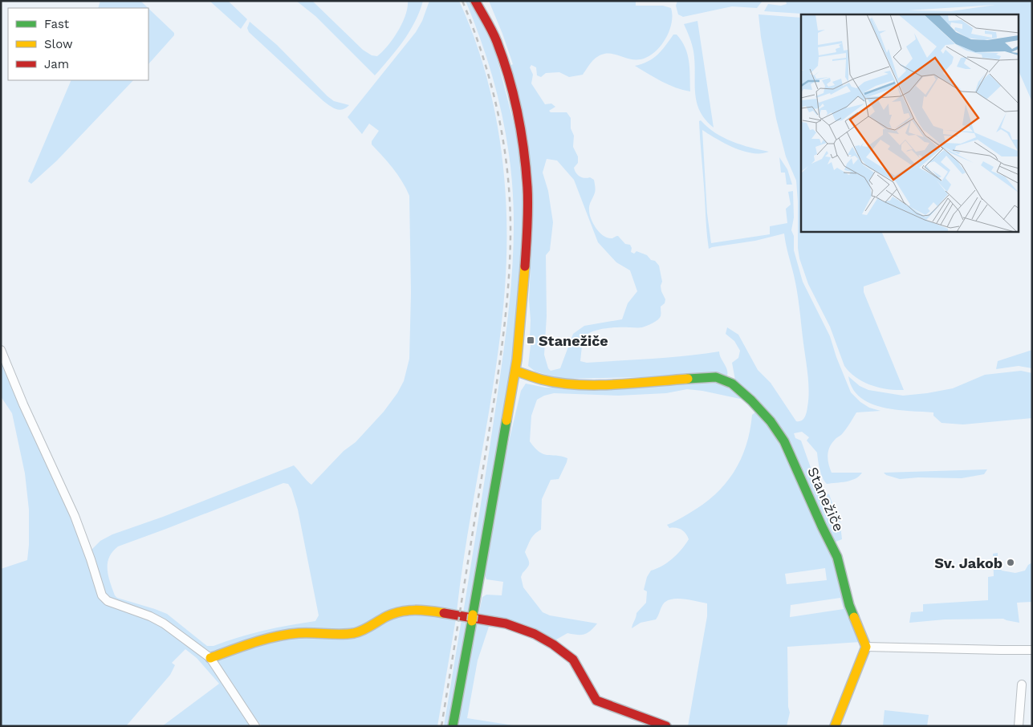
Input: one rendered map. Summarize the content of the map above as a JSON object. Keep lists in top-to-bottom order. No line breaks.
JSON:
{"streets":{"street":["Stanežiče"]},"places":{"transit":["Stanežiče"],"other":["Sv. Jakob"]},"legend":["Fast","Slow","Jam"]}
